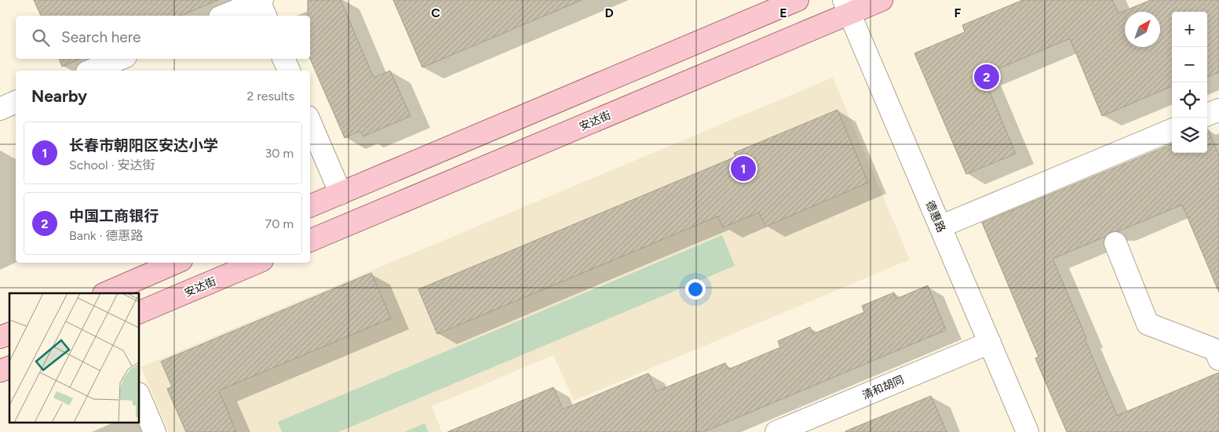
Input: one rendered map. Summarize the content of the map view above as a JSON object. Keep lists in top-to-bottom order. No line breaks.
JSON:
{"streets":{"main road":["安达街"],"street":["德惠路","清和胡同"]},"crossings":[["安达街","德惠路"],["德惠路","清和胡同"]],"north":"top right","page":{"map_buttons":["+","−"],"search":"Search here","pins":["2","1"],"heading":["Nearby","2 results"],"list":[{"mark":"1","name":"长春市朝阳区安达小学","note":"School · 安达街","value":"30 m"},{"mark":"2","name":"中国工商银行","note":"Bank · 德惠路","value":"70 m"}]},"grid":{"columns":["C","D","E","F"]}}
